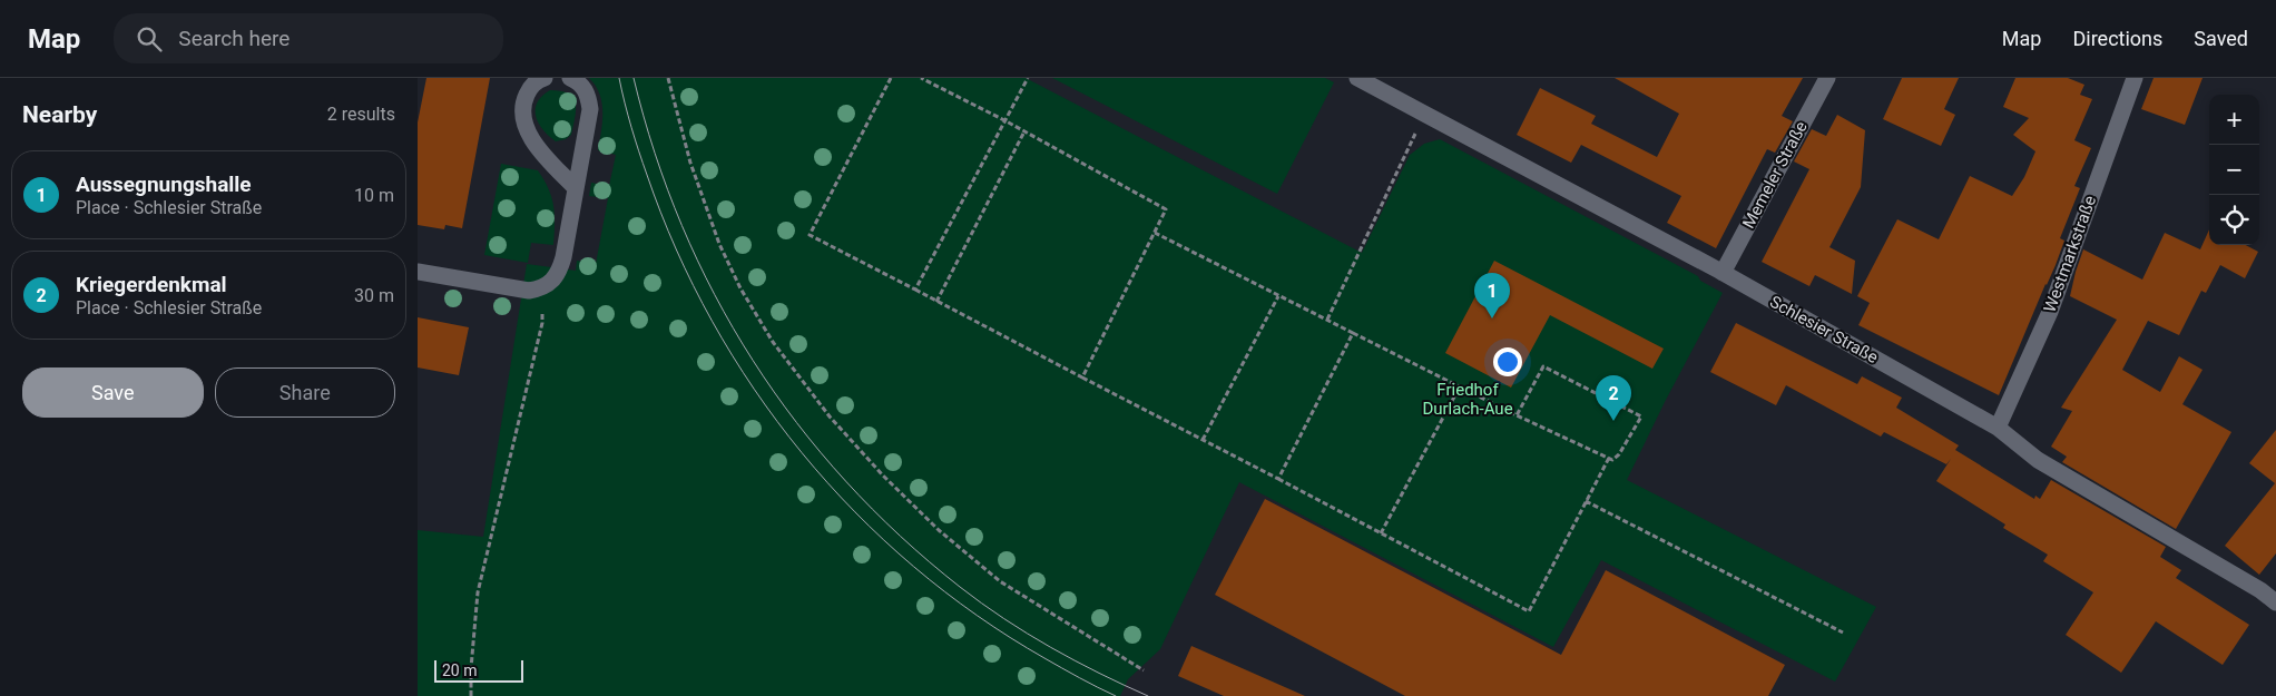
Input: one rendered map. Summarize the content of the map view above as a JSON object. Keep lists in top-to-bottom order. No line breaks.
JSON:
{"streets":{"street":["Memeler Straße","Westmarkstraße","Schlesier Straße"]},"crossings":[["Memeler Straße","Schlesier Straße"],["Westmarkstraße","Schlesier Straße"]],"parks":["Friedhof Durlach-Aue"],"scale_bar":"20 m","page":{"header":"Map","search":"Search here","nav":["Map","Directions","Saved"],"heading":["Nearby","2 results"],"map_buttons":["+","−"],"list":[{"mark":"1","name":"Aussegnungshalle","note":"Place · Schlesier Straße","value":"10 m"},{"mark":"2","name":"Kriegerdenkmal","note":"Place · Schlesier Straße","value":"30 m"}],"pins":["1","2"],"buttons":["Save","Share"],"scale":"20 m"}}
